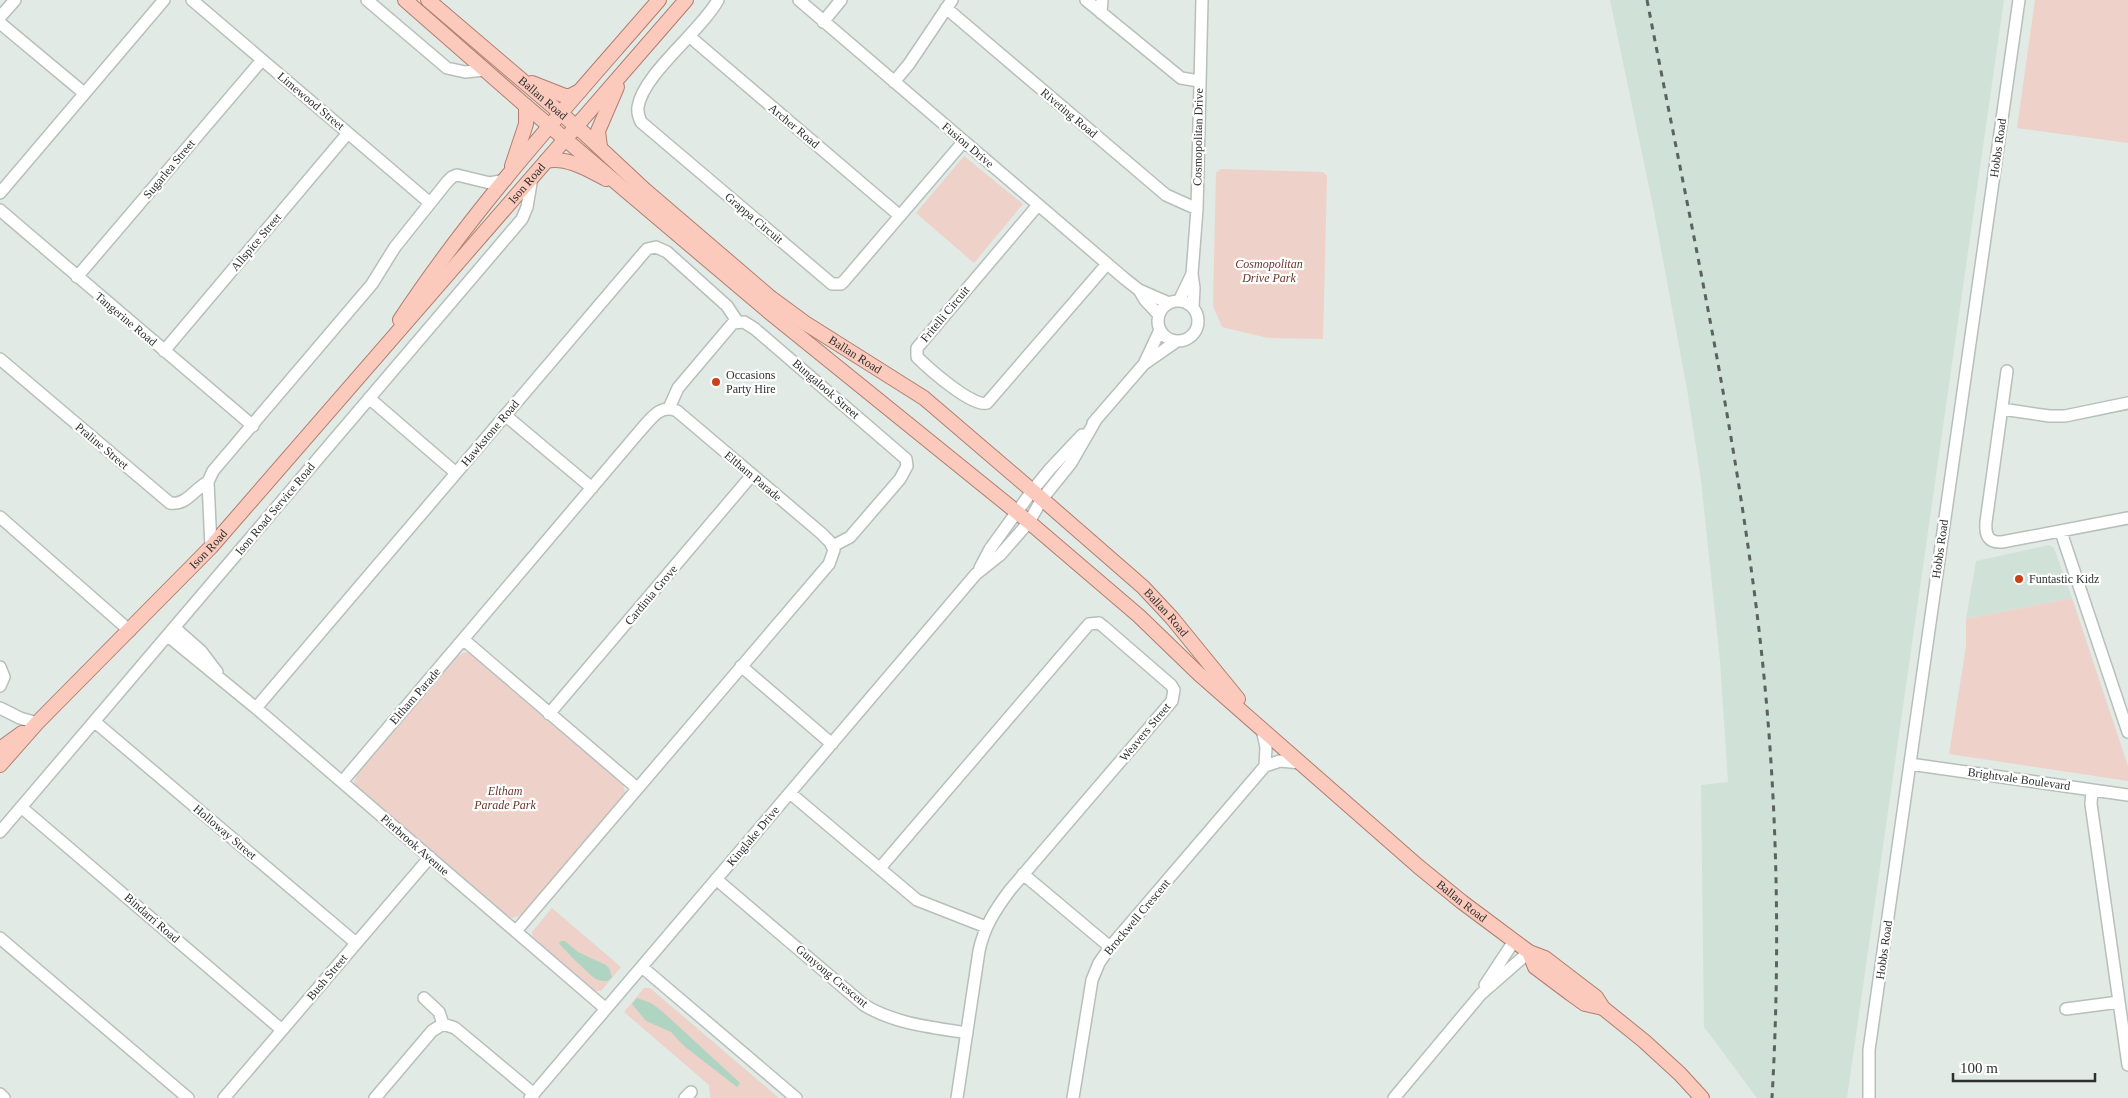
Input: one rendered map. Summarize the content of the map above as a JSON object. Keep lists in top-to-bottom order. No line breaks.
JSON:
{"streets":{"main road":["Ballan Road","Ison Road"],"street":["Limewood Street","Riveting Road","Archer Road","Cosmopolitan Drive","Fusion Drive","Hobbs Road","Sugarlea Street","Grappa Circuit","Allspice Street","Fritelli Circuit","Tangerine Road","Bungalook Street","Hawkstone Road","Praline Street","Eltham Parade","Ison Road Service Road","Cardinia Grove","Weavers Street","Brightvale Boulevard","Holloway Street","Kinglake Drive","Pierbrook Avenue","Brockwell Crescent","Bindarri Road","Gunyong Crescent","Bush Street"]},"crossings":[["Ballan Road","Ison Road"],["Ballan Road","Kinglake Drive"],["Limewood Street","Sugarlea Street"],["Limewood Street","Allspice Street"],["Riveting Road","Cosmopolitan Drive"],["Archer Road","Grappa Circuit"],["Cosmopolitan Drive","Fusion Drive"],["Fusion Drive","Grappa Circuit"],["Fusion Drive","Fritelli Circuit"],["Hobbs Road","Brightvale Boulevard"],["Sugarlea Street","Tangerine Road"],["Ison Road","Ison Road Service Road"],["Allspice Street","Tangerine Road"],["Bungalook Street","Hawkstone Road"],["Bungalook Street","Eltham Parade"],["Hawkstone Road","Pierbrook Avenue"],["Eltham Parade","Cardinia Grove"],["Eltham Parade","Pierbrook Avenue"],["Ison Road Service Road","Holloway Street"],["Ison Road Service Road","Pierbrook Avenue"],["Ison Road Service Road","Bindarri Road"],["Weavers Street","Gunyong Crescent"],["Holloway Street","Bush Street"],["Kinglake Drive","Pierbrook Avenue"],["Kinglake Drive","Gunyong Crescent"],["Pierbrook Avenue","Bush Street"],["Bindarri Road","Bush Street"]],"parks":["Cosmopolitan Drive Park","Eltham Parade Park"],"places":["Occasions Party Hire","Funtastic Kidz"],"scale_bar":"100 m"}
